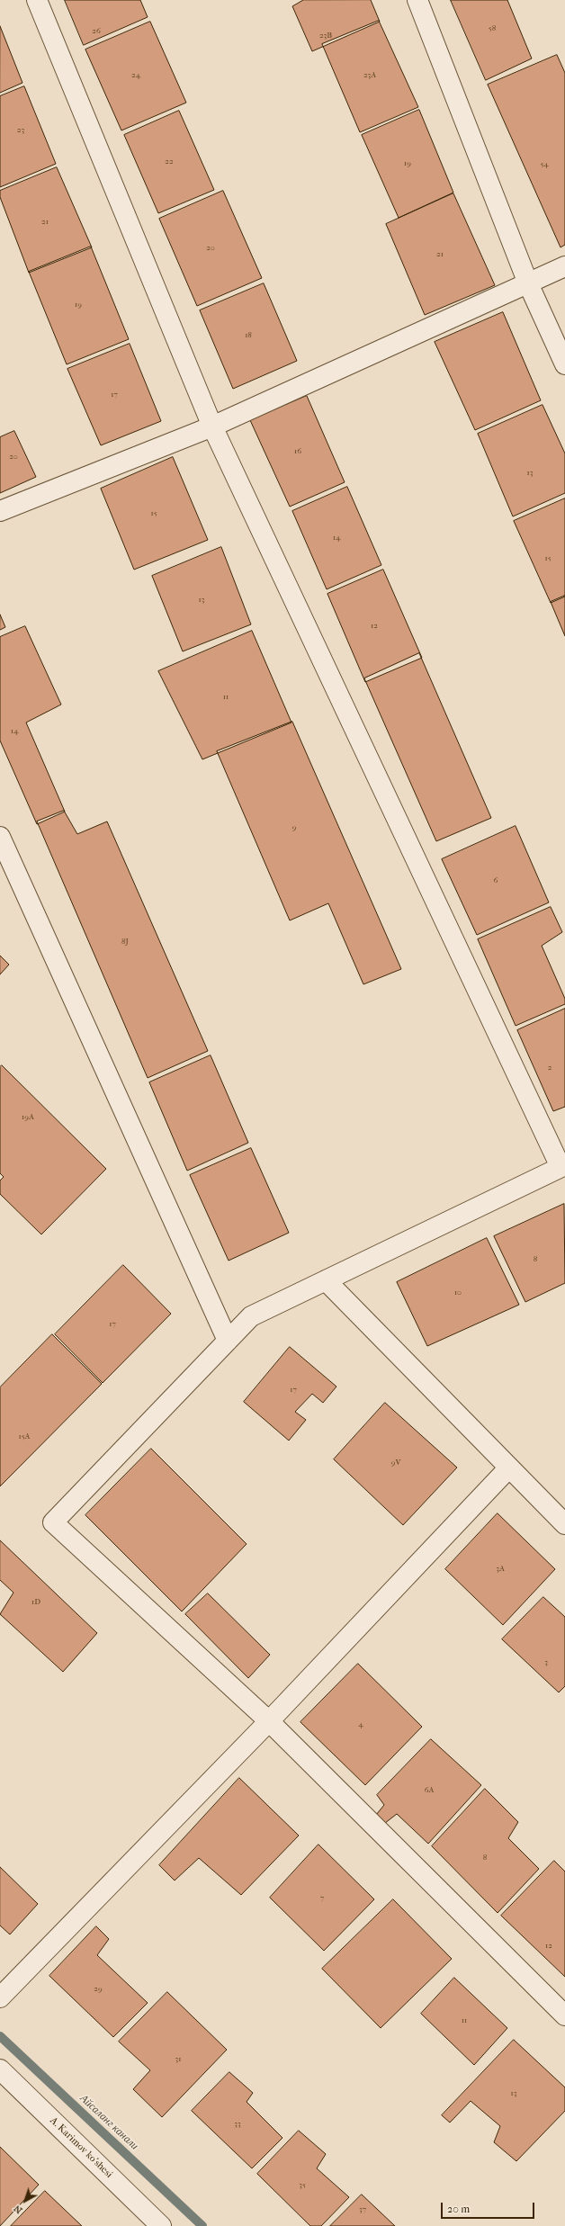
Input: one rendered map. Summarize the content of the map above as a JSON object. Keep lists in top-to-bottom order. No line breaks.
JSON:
{"streets":{"street":["A. Karimov ko'shesi"]},"water":["Айсаланг канали"],"house_numbers":["58","26","23B","24","23A","23","22","19","54","21","20","21","19","18","17","16","20","13","15","14","15","13","12","11","14","9","6","8J","2","19A","8","10","17","17","15A","9V","3A","1D","3","4","6A","8","7","12","29","11","31","13","33","35","37"],"scale_bar":"20 m","north":"bottom left"}
